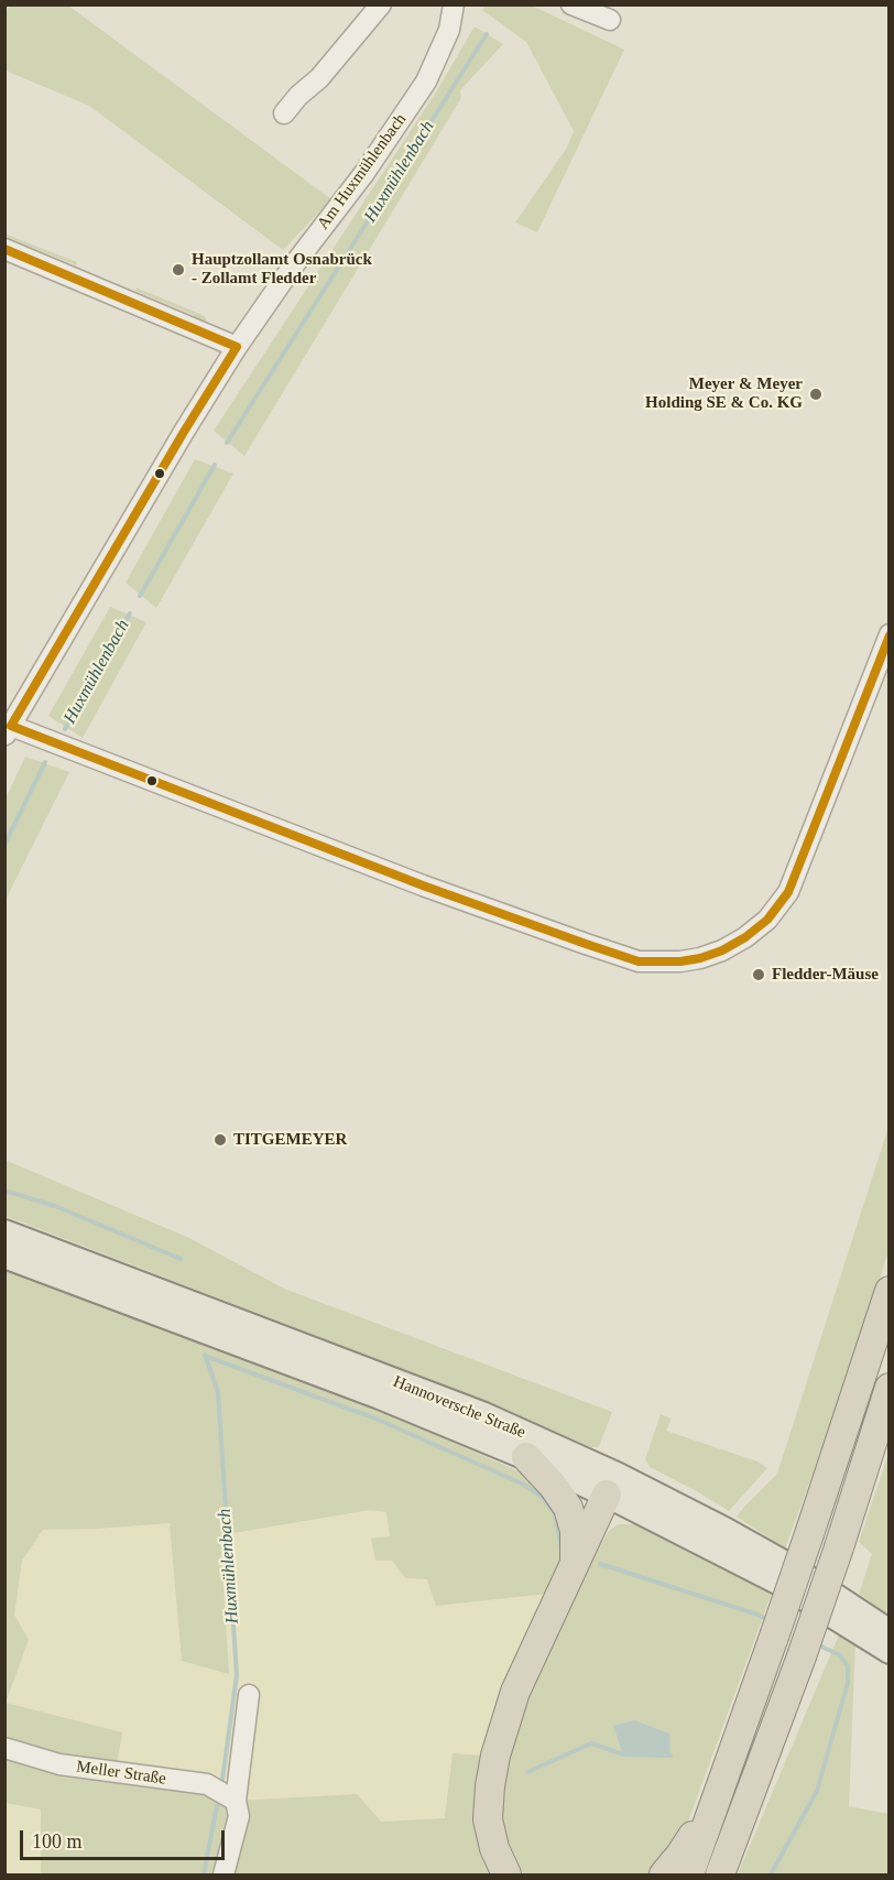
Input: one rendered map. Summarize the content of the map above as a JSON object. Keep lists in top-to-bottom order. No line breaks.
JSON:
{"streets":{"main road":["Hannoversche Straße"],"street":["Am Huxmühlenbach","Meller Straße"]},"water":["Huxmühlenbach"],"places":["Hauptzollamt Osnabrück - Zollamt Fledder","Meyer & Meyer Holding SE & Co. KG","Fledder-Mäuse","TITGEMEYER"],"scale_bar":"100 m"}
